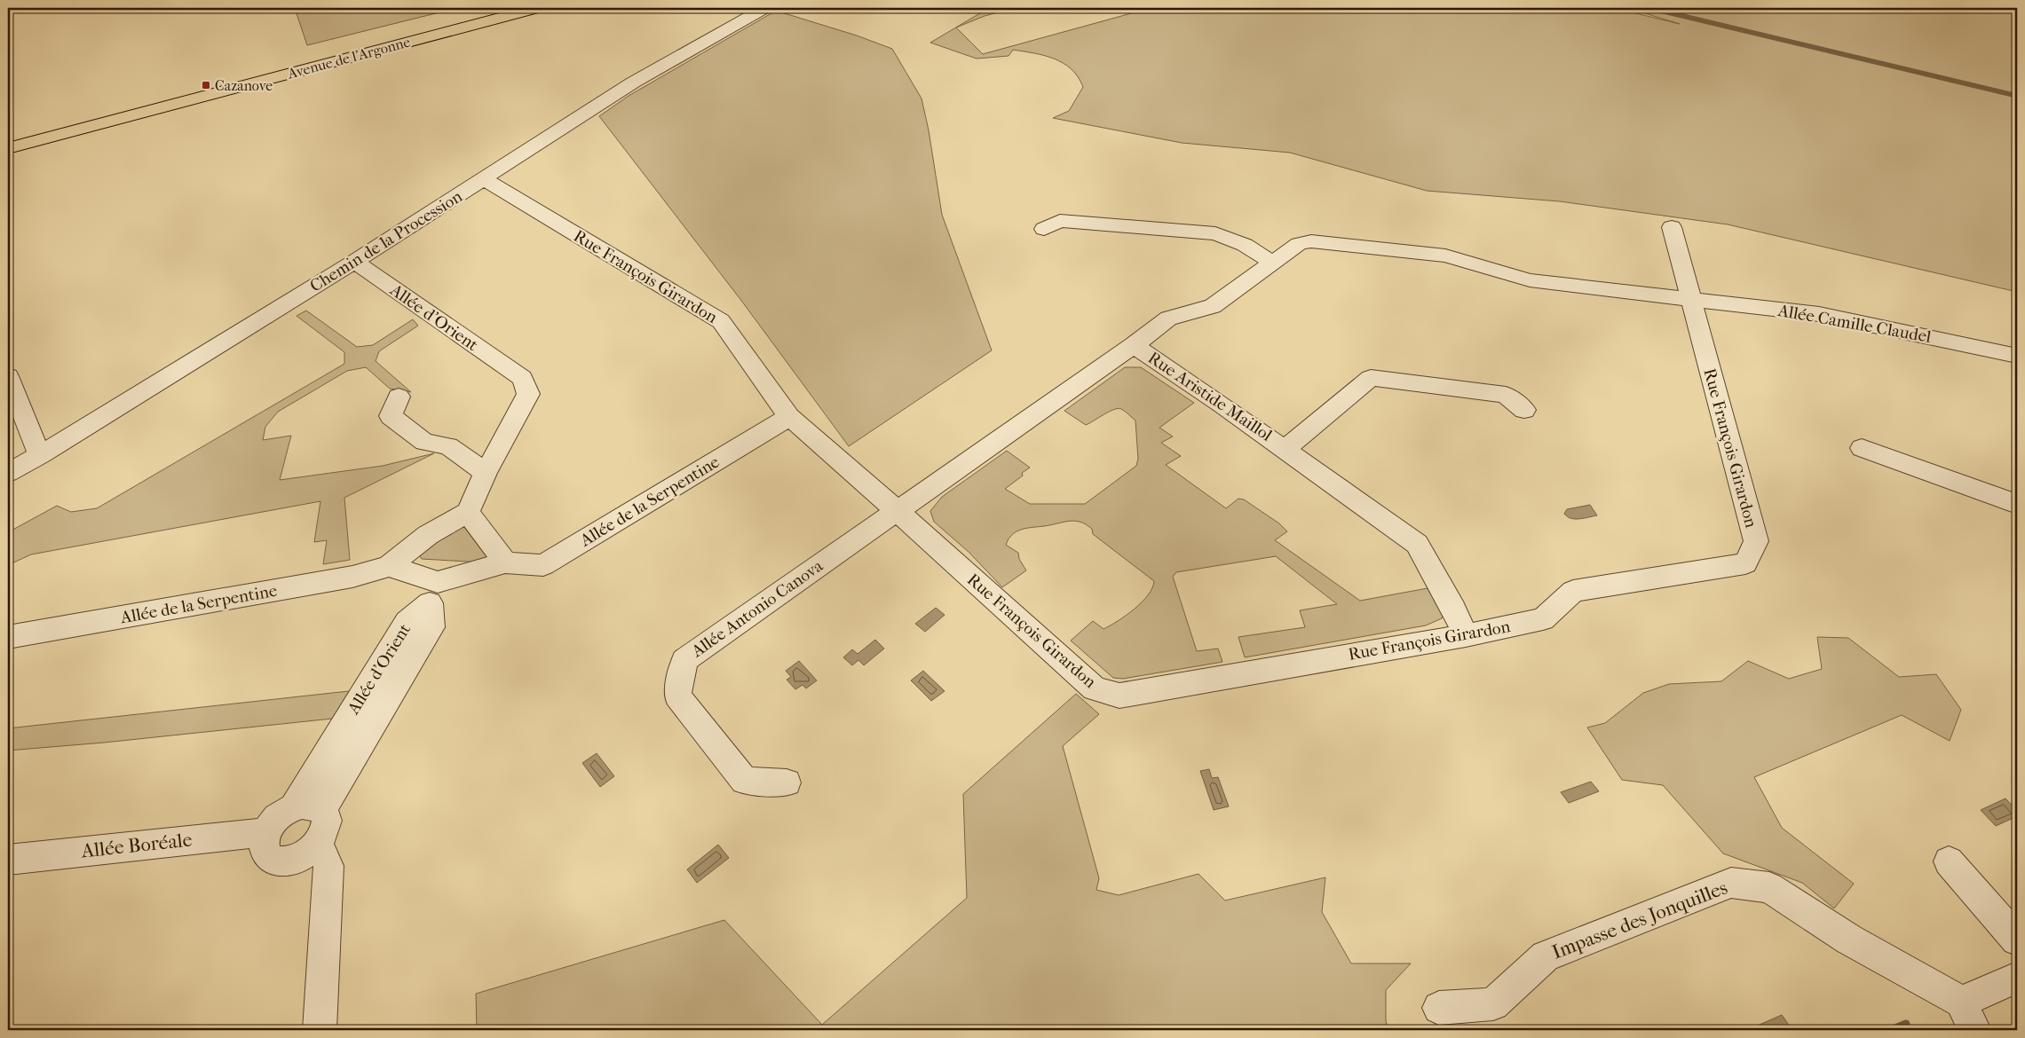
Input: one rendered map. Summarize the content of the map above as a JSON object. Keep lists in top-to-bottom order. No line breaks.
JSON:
{"streets":{"main road":["Avenue de l'Argonne"],"street":["Chemin de la Procession","Rue François Girardon","Allée d'Orient","Allée Camille Claudel","Rue Aristide Maillol","Allée de la Serpentine","Allée Antonio Canova","Allée Boréale","Impasse des Jonquilles"]},"crossings":[["Chemin de la Procession","Rue François Girardon"],["Chemin de la Procession","Allée d'Orient"],["Rue François Girardon","Allée Camille Claudel"],["Rue François Girardon","Rue Aristide Maillol"],["Rue François Girardon","Allée de la Serpentine"],["Rue François Girardon","Allée Antonio Canova"],["Allée d'Orient","Allée Boréale"]],"places":{"transit":["Cazanove"]}}
